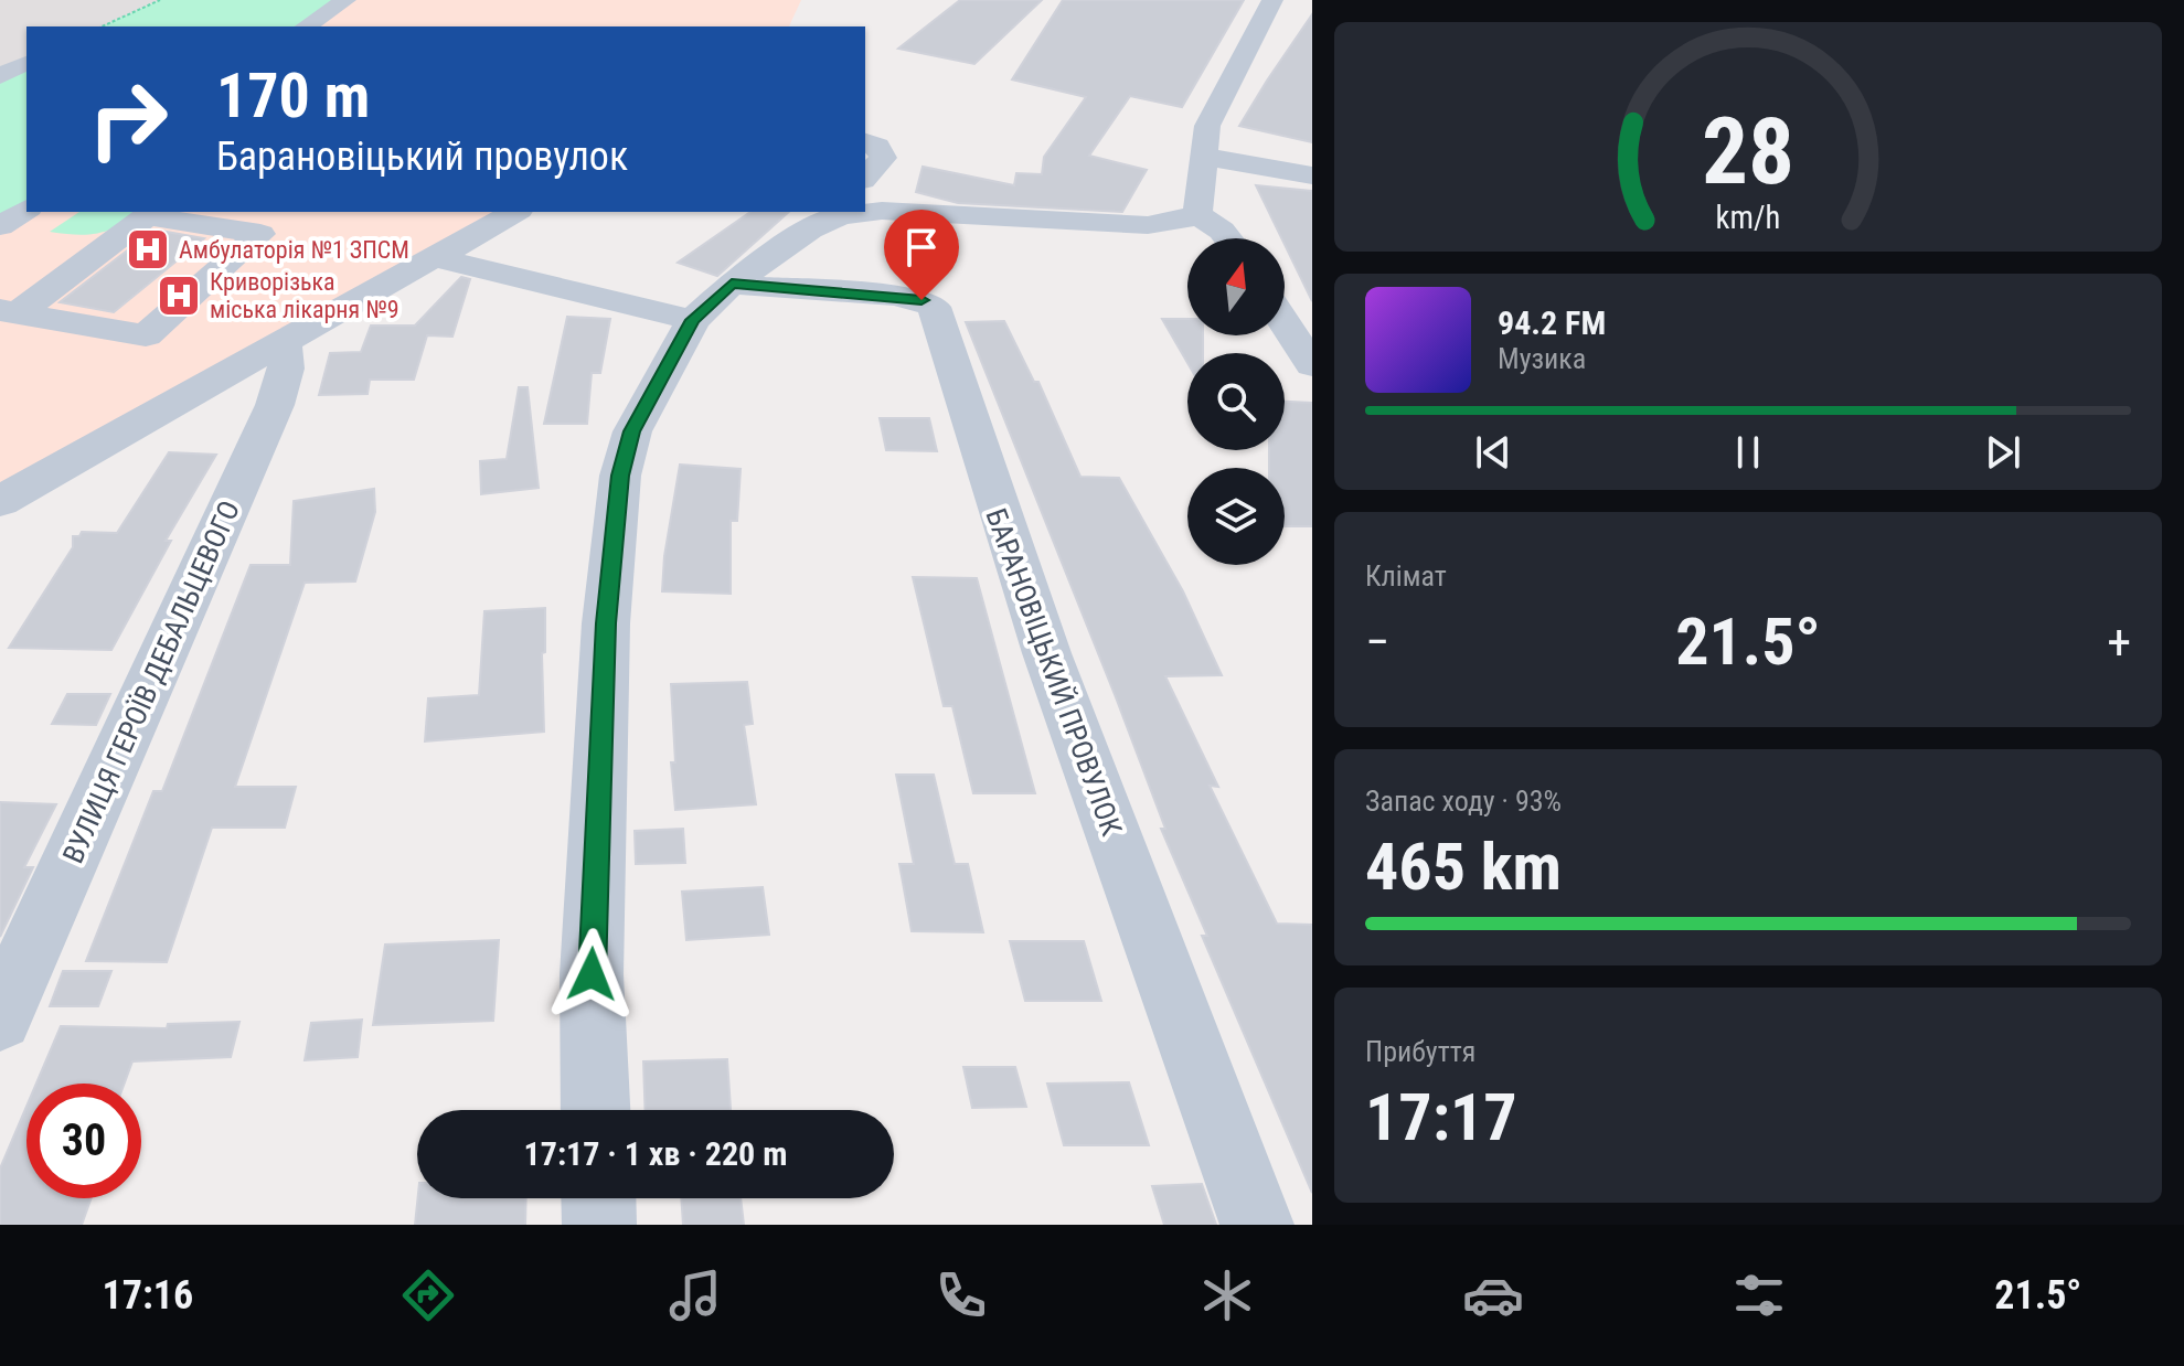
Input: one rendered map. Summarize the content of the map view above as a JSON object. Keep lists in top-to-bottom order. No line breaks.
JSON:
{"streets":{"street":["БАРАНОВІЦЬКИЙ ПРОВУЛОК","ВУЛИЦЯ ГЕРОЇВ ДЕБАЛЬЦЕВОГО"]},"places":{"hospital":["Амбулаторія №1 ЗПСМ","Криворізька міська лікарня №9"]},"north":"top","page":{"turn":["170 m","Барановіцький провулок"],"song":["94.2 FM","Музика"],"tile":["Клімат",["Запас ходу · 93%","465 km"],["Прибуття","17:17"]],"heat":["−","21.5°","+"],"limit":"30","trip":"17:17 · 1 хв · 220 m","tabs":["17:16","21.5°"],"gauge":["28","km/h"]}}
